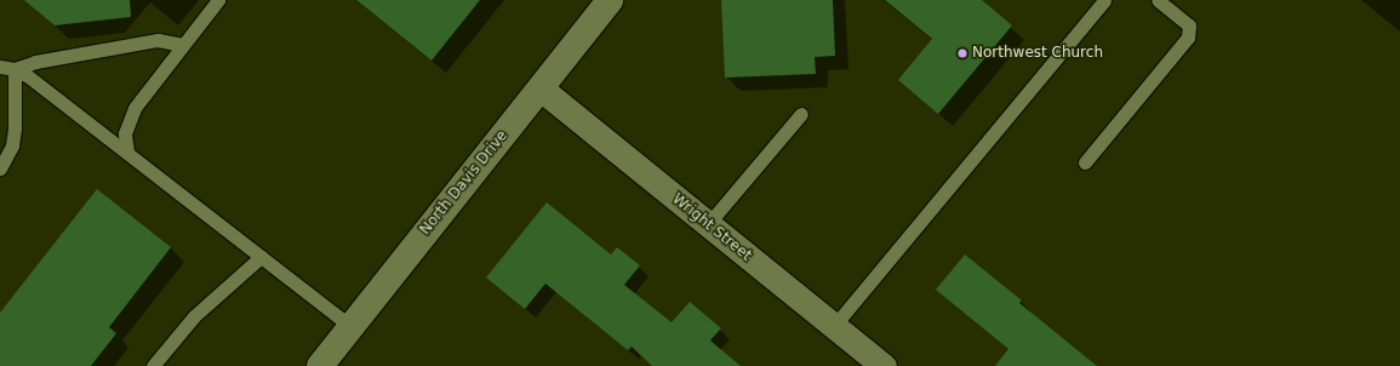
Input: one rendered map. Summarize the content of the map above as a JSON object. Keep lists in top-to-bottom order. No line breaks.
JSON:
{"streets":{"street":["North Davis Drive","Wright Street"]},"crossings":[["North Davis Drive","Wright Street"]],"places":["Northwest Church"]}
